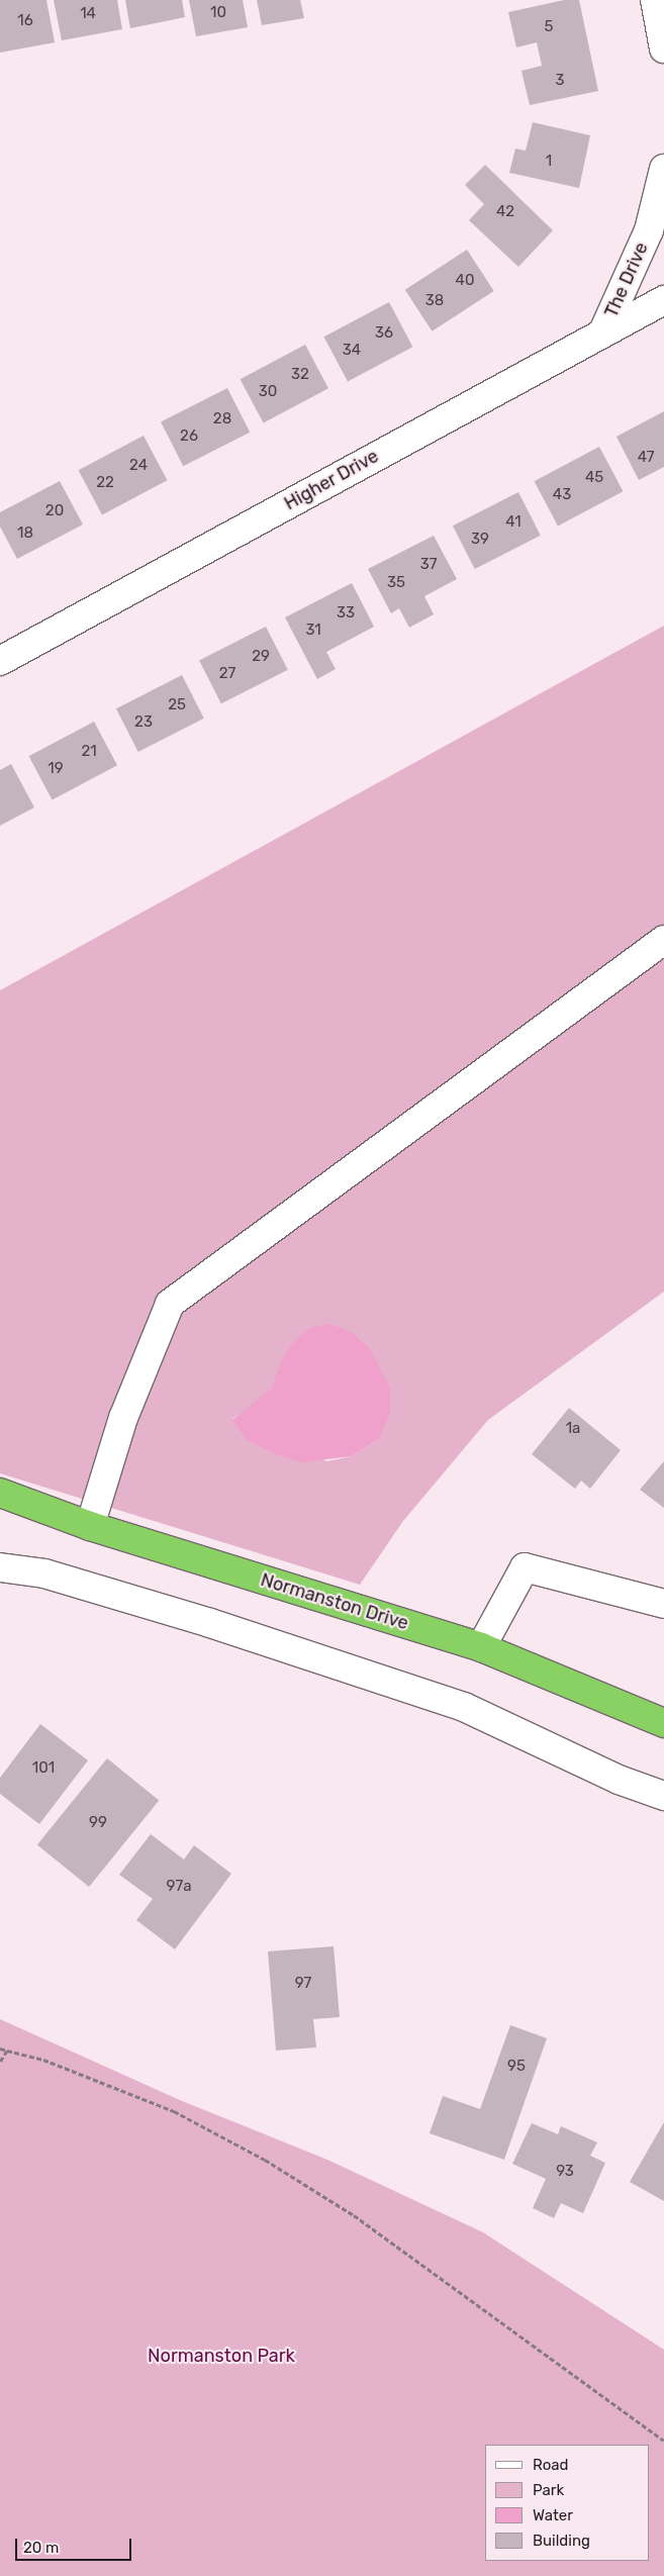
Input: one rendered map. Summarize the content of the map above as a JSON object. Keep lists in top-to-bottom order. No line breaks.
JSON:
{"streets":{"highway":["Normanston Drive"],"street":["The Drive","Higher Drive"]},"crossings":[["The Drive","Higher Drive"]],"parks":["Normanston Park"],"house_numbers":["10","14","16","5","3","1","42","40","38","36","34","32","30","28","26","47","24","45","22","43","20","41","18","39","37","35","33","31","29","27","25","23","21","19","1a","101","99","97a","97","95","93"],"legend":["Road","Park","Water","Building"],"scale_bar":"20 m"}
